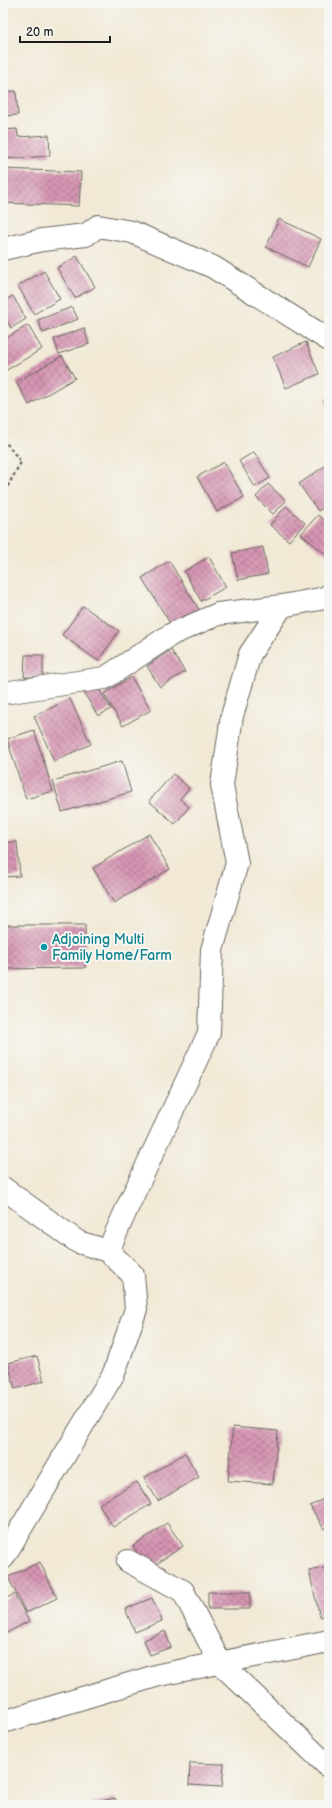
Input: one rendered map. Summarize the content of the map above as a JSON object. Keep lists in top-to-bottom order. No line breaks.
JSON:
{"places":["Adjoining Multi Family Home/Farm"],"scale_bar":"20 m"}
